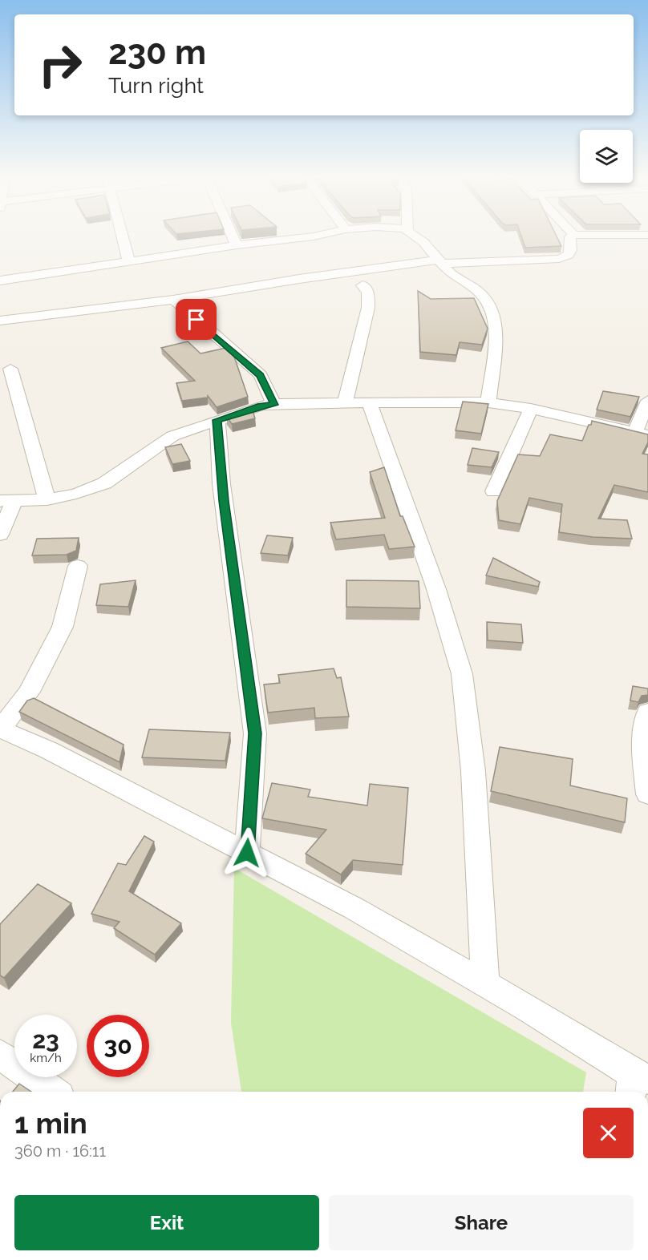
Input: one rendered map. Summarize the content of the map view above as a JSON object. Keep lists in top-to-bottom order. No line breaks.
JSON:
{"page":{"turn":["230 m","Turn right"],"speed":"23 km/h","limit":"30","heading":["1 min","360 m · 16:11"],"buttons":["Exit","Share"]}}
